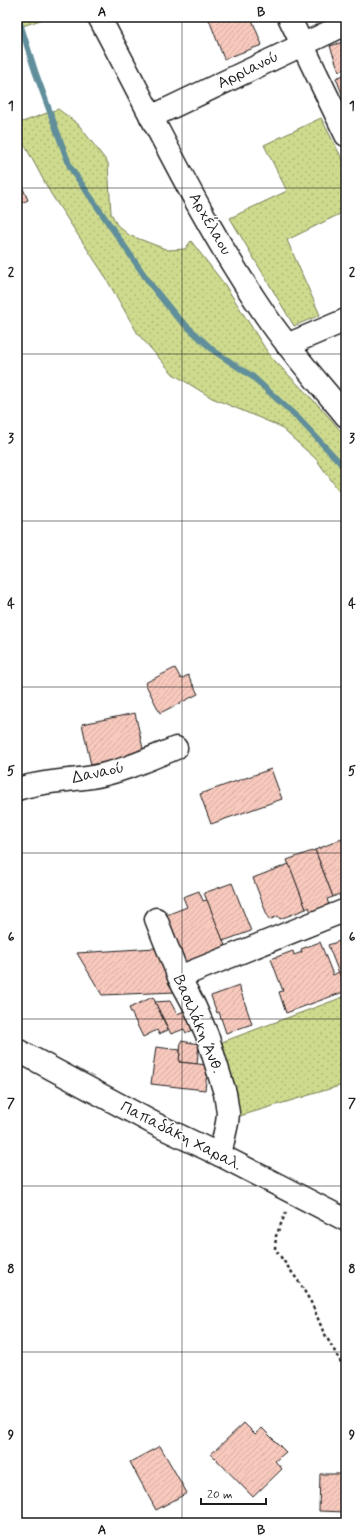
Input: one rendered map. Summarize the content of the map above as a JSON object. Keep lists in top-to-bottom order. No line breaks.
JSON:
{"streets":{"street":["Αρριανού","Αρχέλαου","Δαναού","Βασιλάκη Άνθ.","Παπαδάκη Χαραλ."]},"crossings":[["Αρριανού","Αρχέλαου"],["Βασιλάκη Άνθ.","Παπαδάκη Χαραλ."]],"scale_bar":"20 m","grid":{"columns":["A","B"],"rows":["1","2","3","4","5","6","7","8","9"]}}
